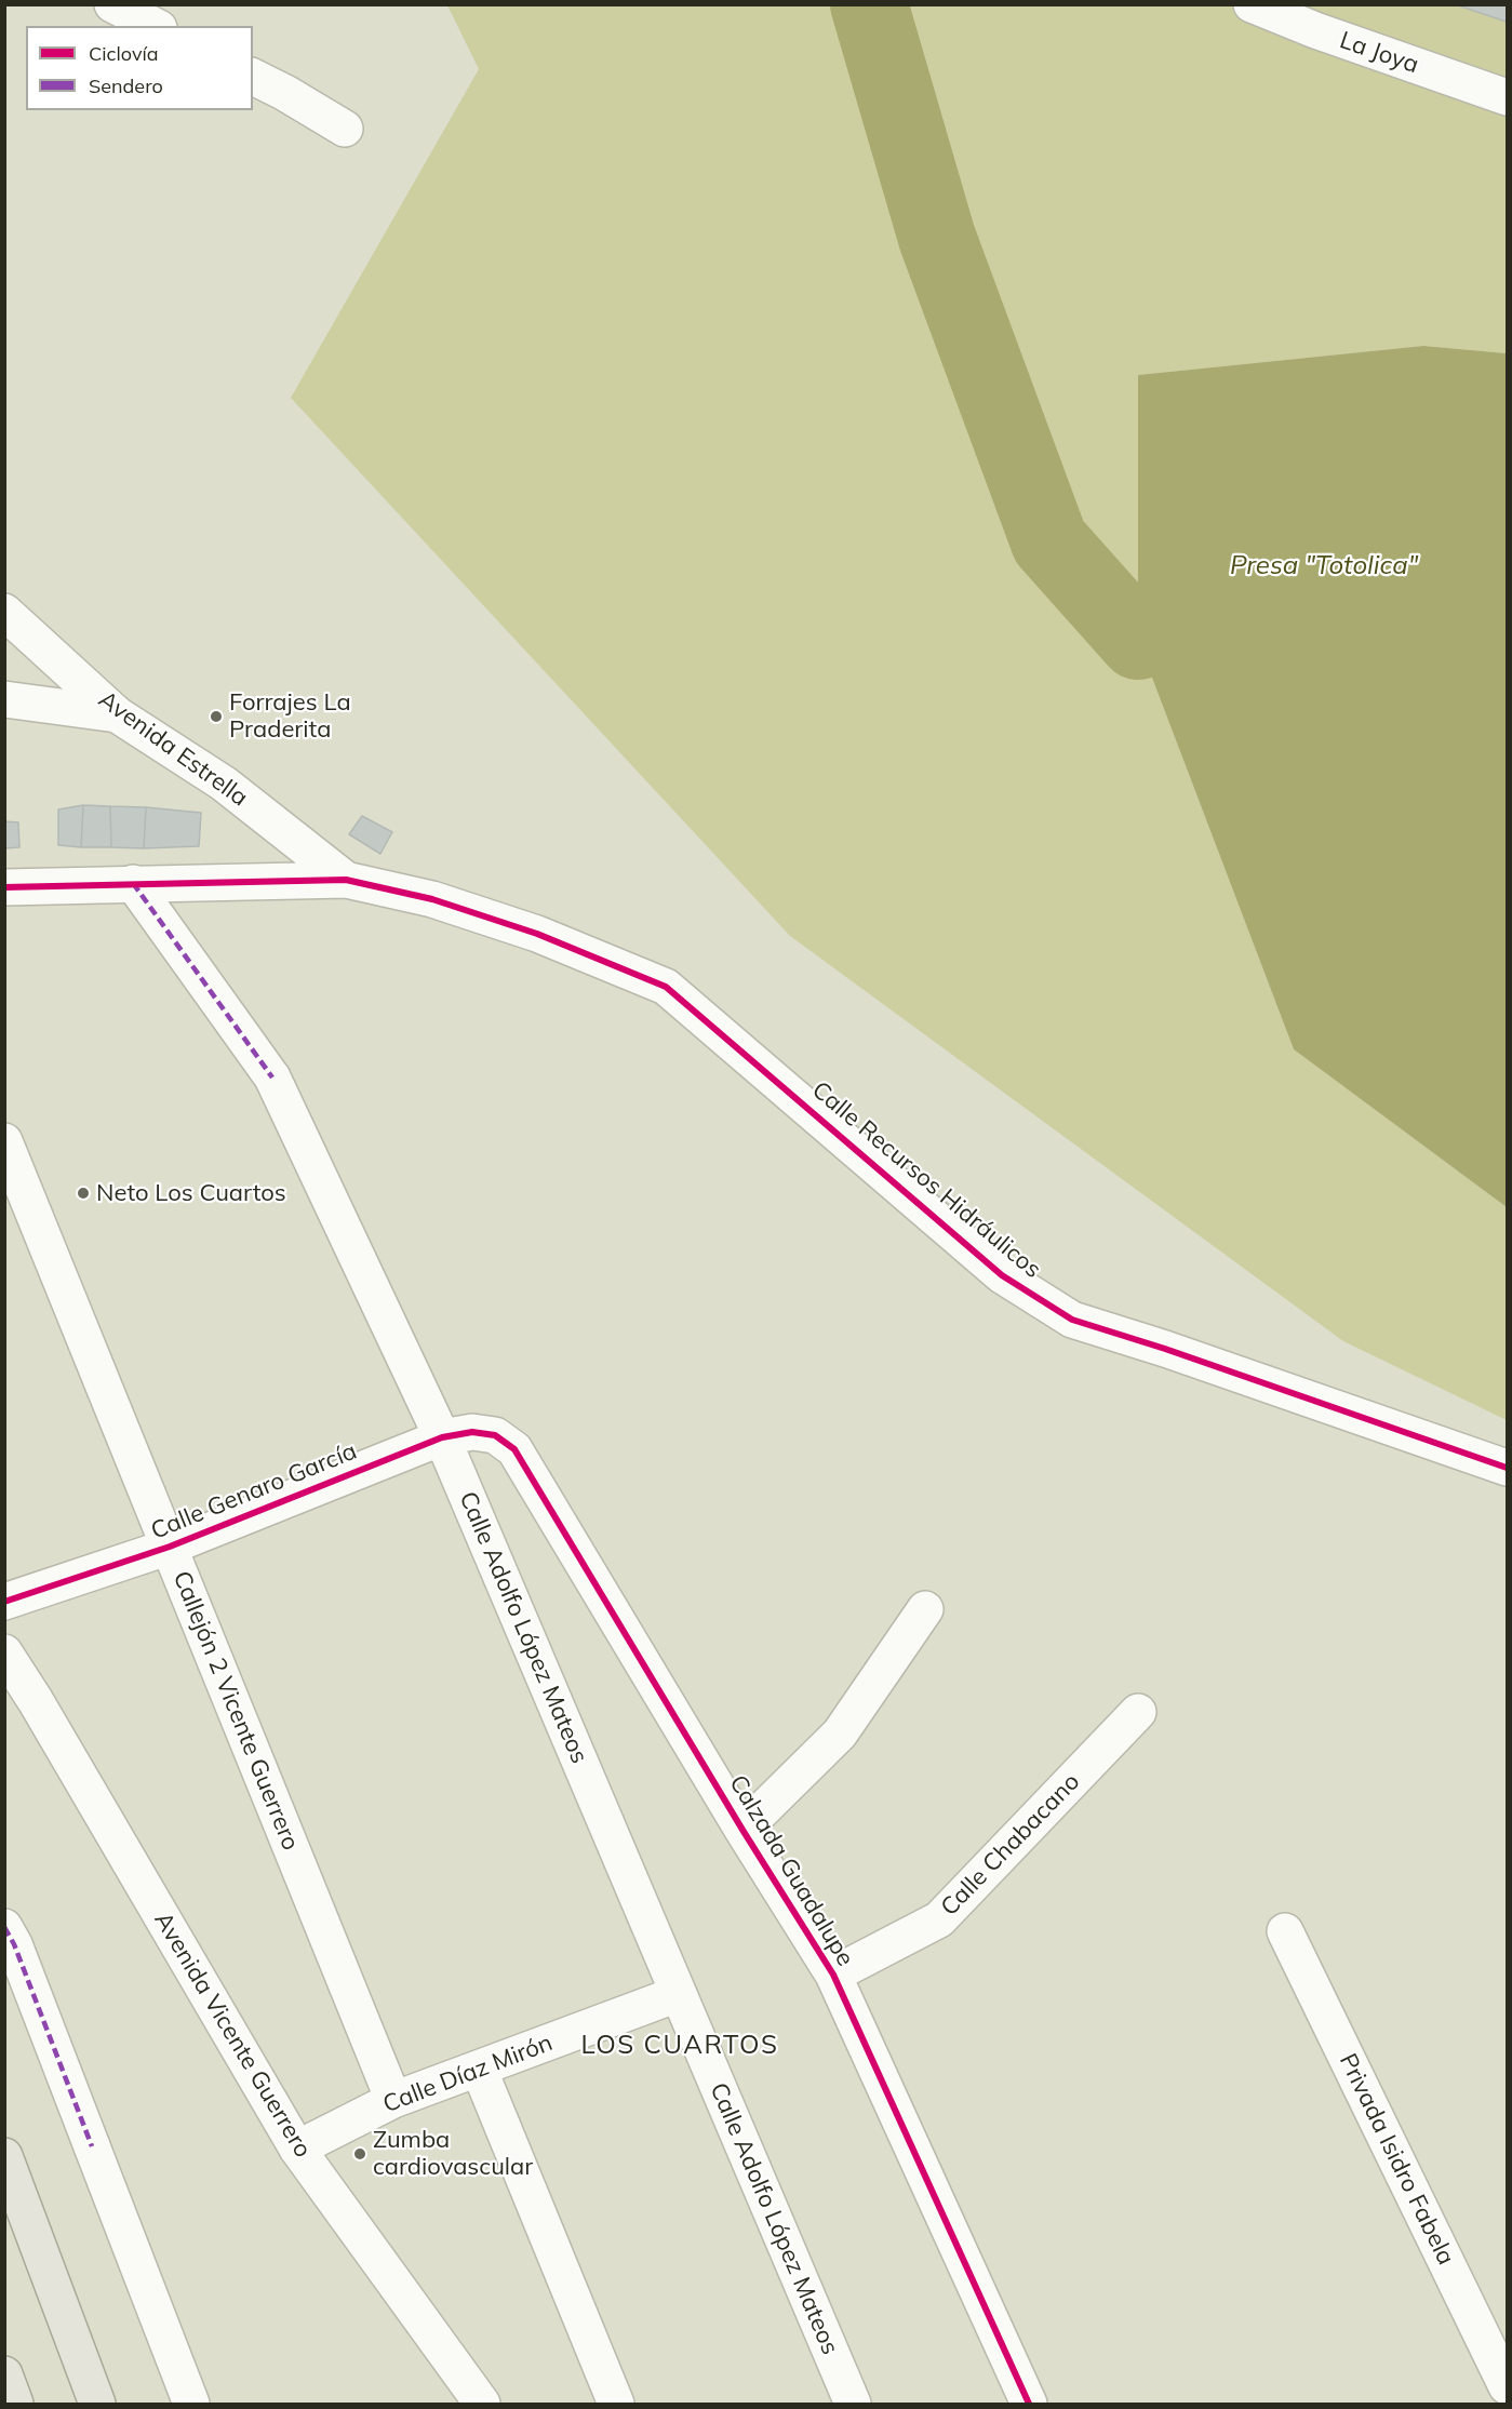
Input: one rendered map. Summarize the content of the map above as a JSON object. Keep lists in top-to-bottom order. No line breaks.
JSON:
{"streets":{"street":["La Joya","Avenida Estrella","Calle Recursos Hidráulicos","Calle Genaro García","Calle Adolfo López Mateos","Callejón 2 Vicente Guerrero","Calle Chabacano","Calzada Guadalupe","Avenida Vicente Guerrero","Calle Díaz Mirón","Privada Isidro Fabela"]},"crossings":[["Avenida Estrella","Calle Recursos Hidráulicos"],["Calle Genaro García","Calle Adolfo López Mateos"],["Calle Genaro García","Callejón 2 Vicente Guerrero"],["Calle Genaro García","Calzada Guadalupe"],["Calle Adolfo López Mateos","Calle Díaz Mirón"],["Callejón 2 Vicente Guerrero","Calle Díaz Mirón"],["Calle Chabacano","Calzada Guadalupe"],["Avenida Vicente Guerrero","Calle Díaz Mirón"]],"districts":["LOS CUARTOS"],"water":["Presa \"Totolica\""],"places":["Forrajes La Praderita","Neto Los Cuartos","Zumba cardiovascular"],"legend":["Ciclovía","Sendero"]}
